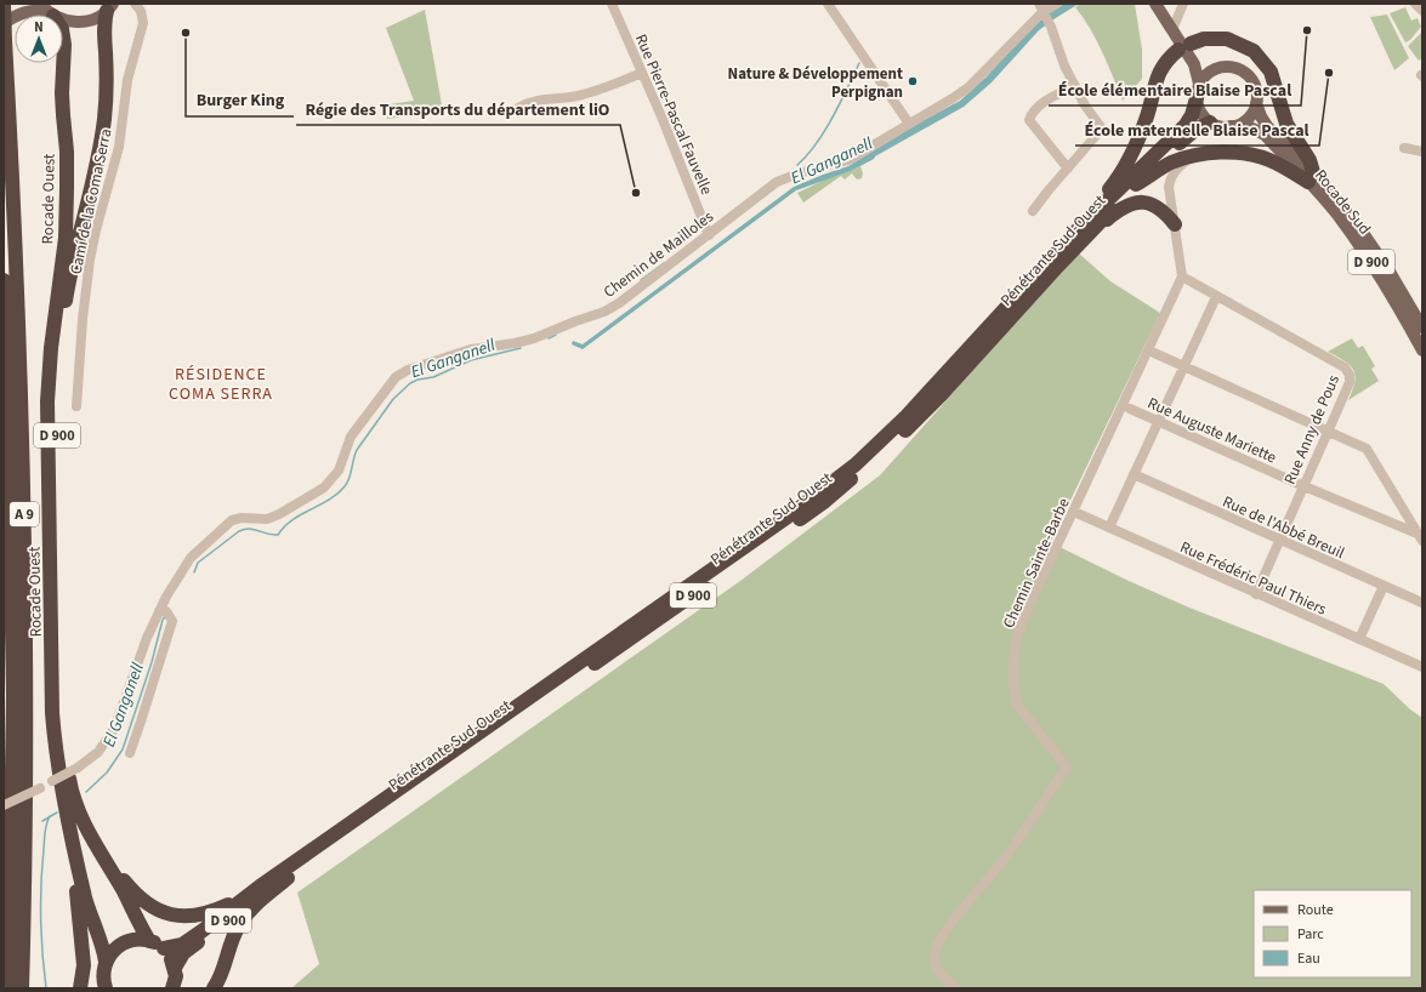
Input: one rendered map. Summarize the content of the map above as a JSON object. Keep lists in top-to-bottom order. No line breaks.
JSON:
{"streets":{"highway":["Rocade Ouest","Pénétrante Sud-Ouest","D 900","A 9"],"main road":["Rocade Sud"],"street":["Rue Pierre-Pascal Fauvelle","Camí de la Coma Serra","Chemin de Mailloles","Rue Auguste Mariette","Rue Anny de Pous","Rue de l'Abbé Breuil","Chemin Sainte-Barbe","Rue Frédéric Paul Thiers"]},"crossings":[["Rue Pierre-Pascal Fauvelle","Chemin de Mailloles"],["Rocade Sud","D 900"],["Pénétrante Sud-Ouest","D 900"],["Rue Auguste Mariette","Rue Anny de Pous"],["Rue Anny de Pous","Rue de l'Abbé Breuil"],["Rue Anny de Pous","Chemin Sainte-Barbe"],["Rue Anny de Pous","Rue Frédéric Paul Thiers"],["Chemin Sainte-Barbe","Rue Frédéric Paul Thiers"]],"districts":["RÉSIDENCE COMA SERRA"],"water":["El Ganganell"],"places":["École élémentaire Blaise Pascal","Burger King","École maternelle Blaise Pascal","Nature & Développement Perpignan","Régie des Transports du département liO"],"legend":["Route","Parc","Eau"],"north":"top"}
